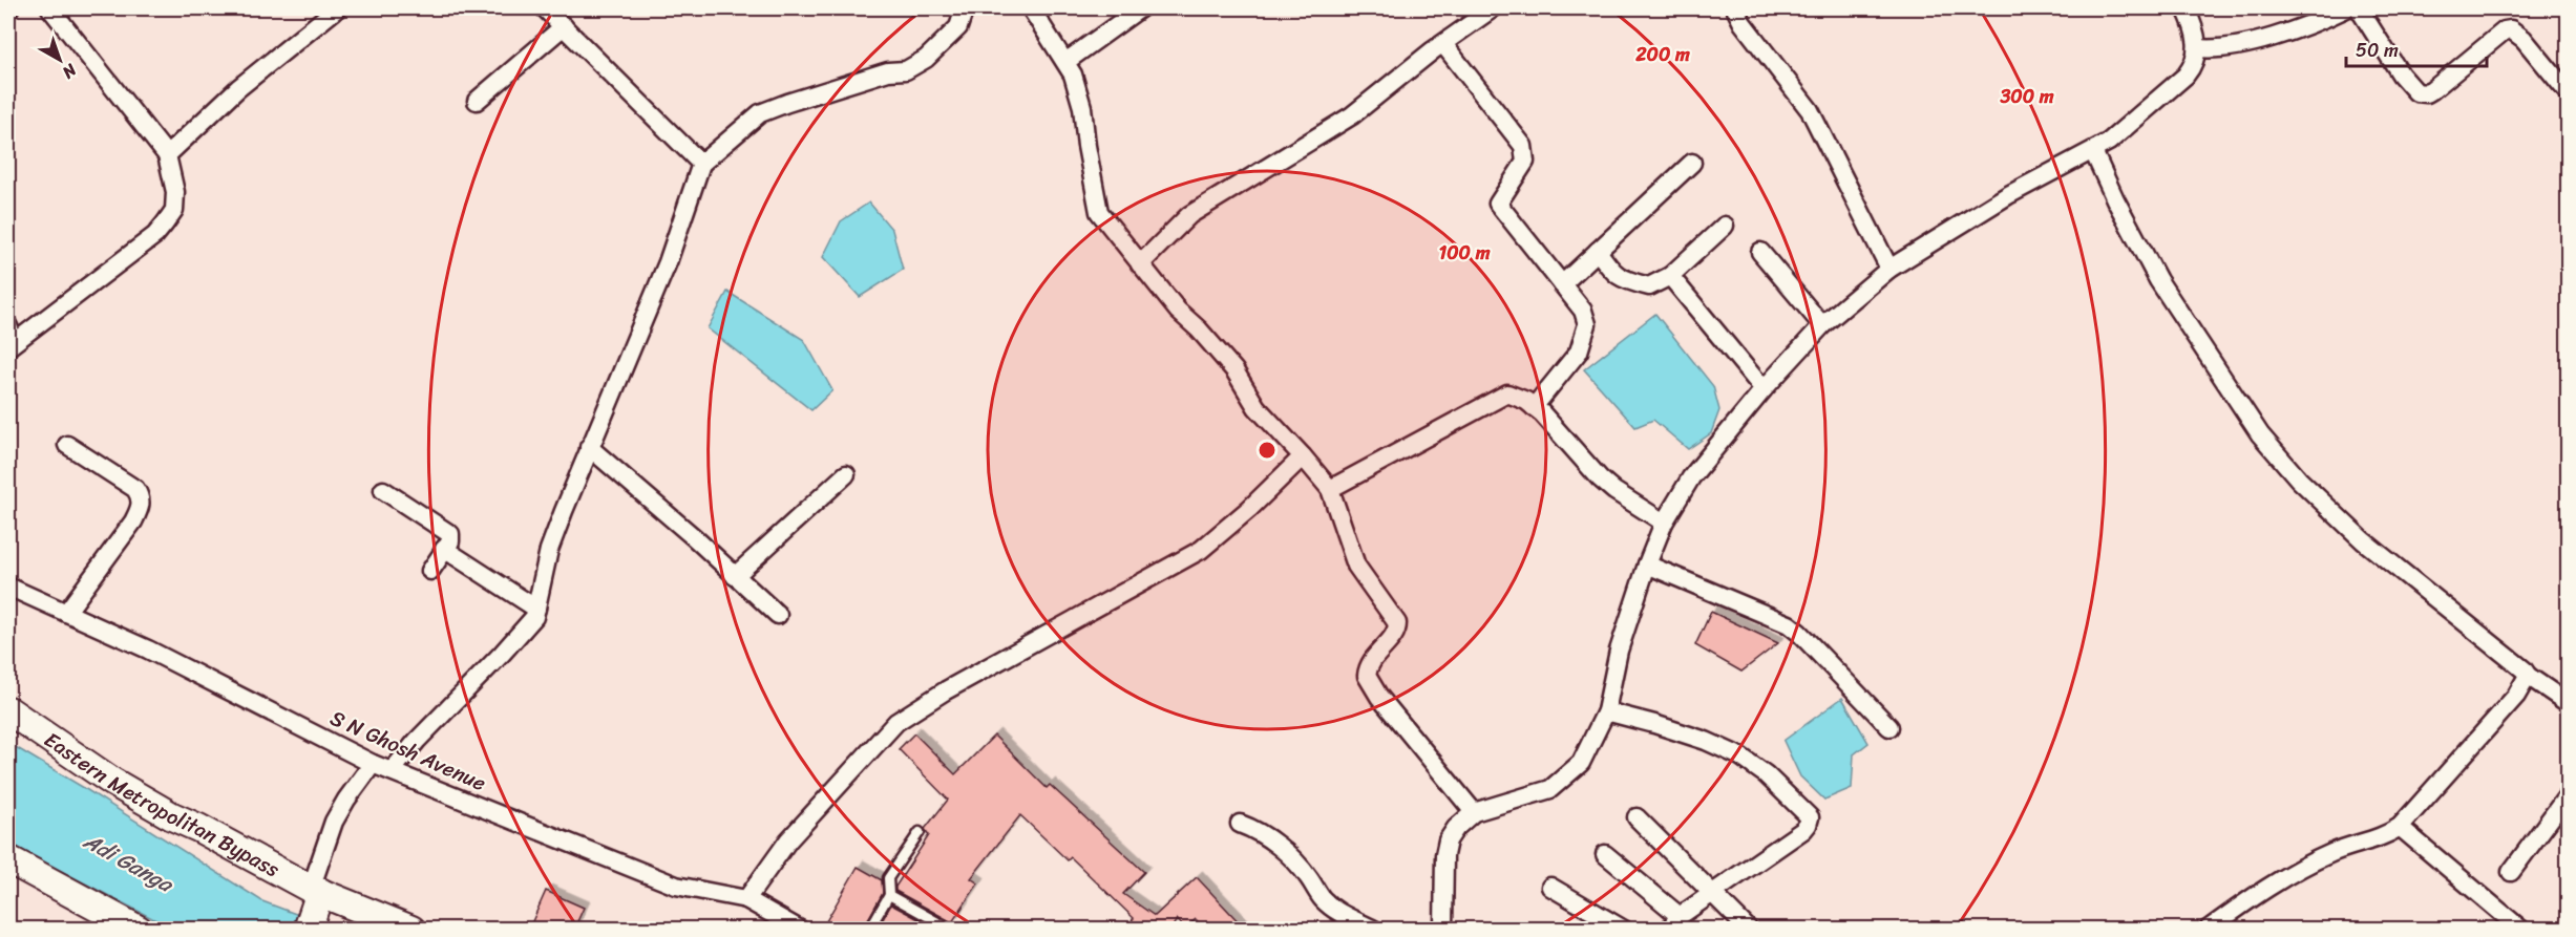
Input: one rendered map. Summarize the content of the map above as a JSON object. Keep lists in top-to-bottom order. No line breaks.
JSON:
{"streets":{"main road":["Eastern Metropolitan Bypass"],"street":["S N Ghosh Avenue"]},"water":["Adi Ganga"],"scale_bar":"50 m","north":"bottom right","rings":["200 m","300 m","100 m"]}
